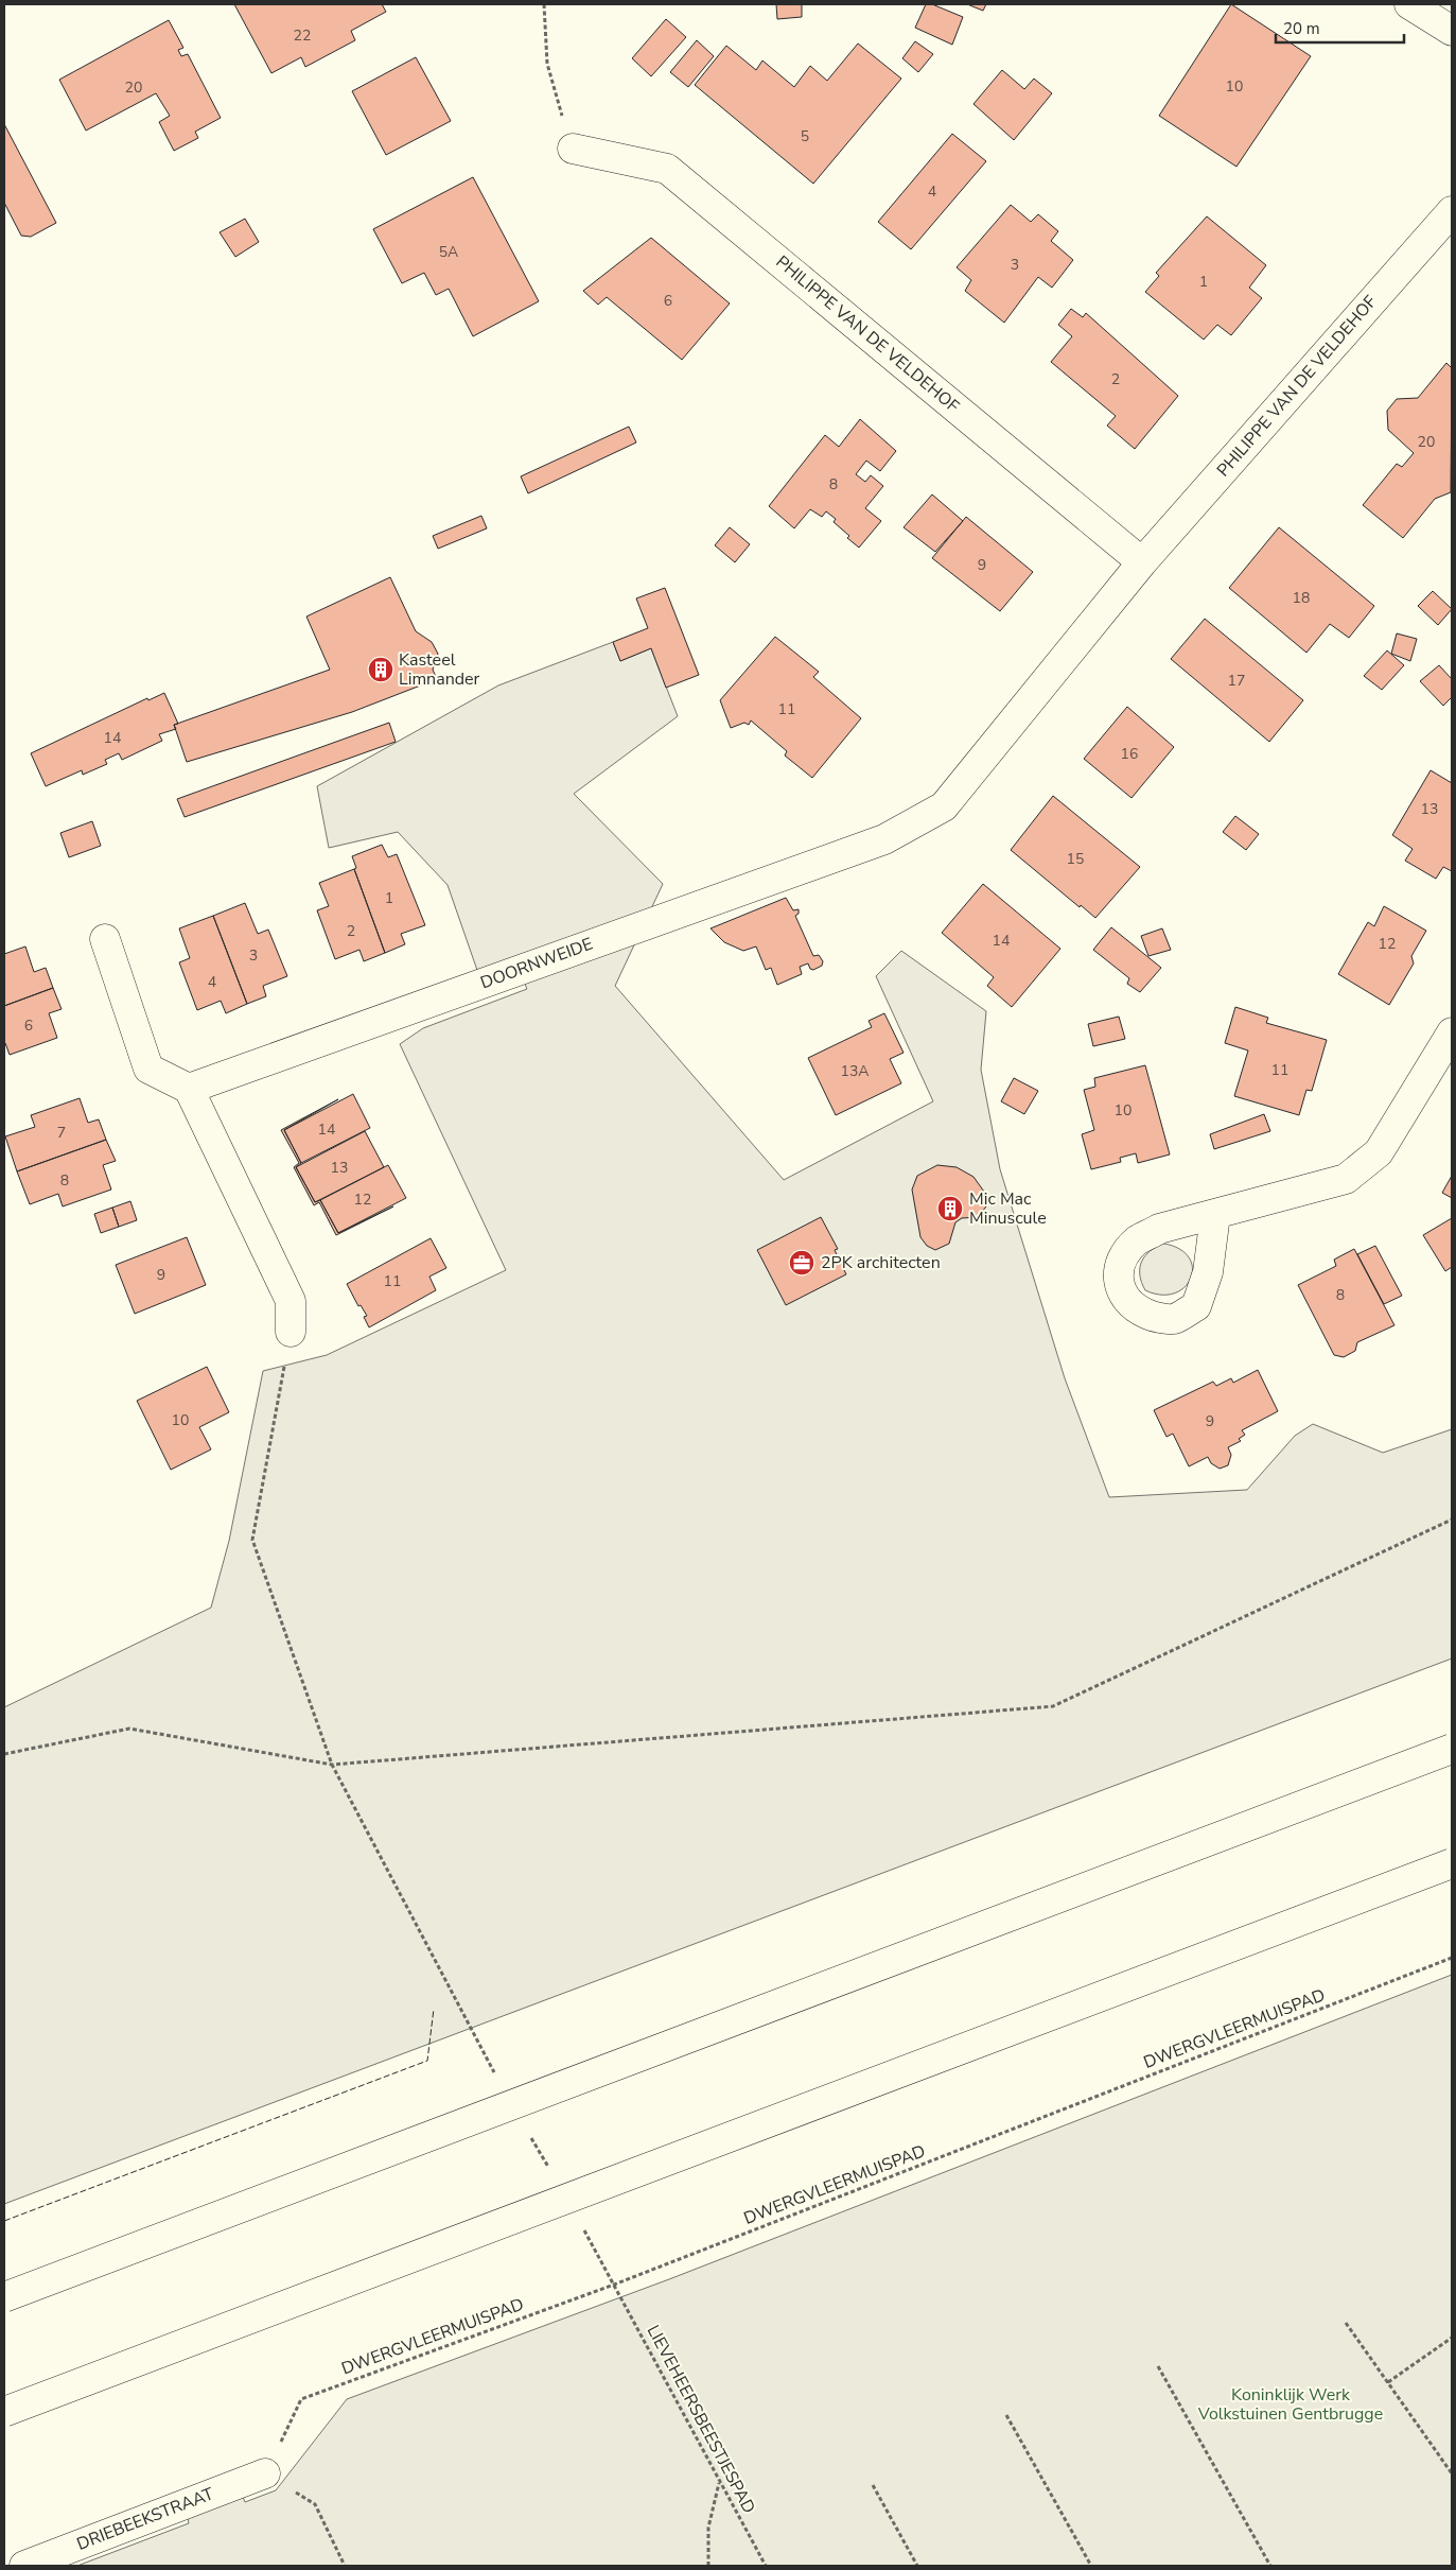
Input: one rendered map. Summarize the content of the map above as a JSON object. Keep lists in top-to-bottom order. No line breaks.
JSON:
{"streets":{"main road":["PHILIPPE VAN DE VELDEHOF","DOORNWEIDE","DRIEBEEKSTRAAT"],"path":["DWERGVLEERMUISPAD","LIEVEHEERSBEESTJESPAD"]},"crossings":[["PHILIPPE VAN DE VELDEHOF","DOORNWEIDE"],["DWERGVLEERMUISPAD","LIEVEHEERSBEESTJESPAD"],["DWERGVLEERMUISPAD","DRIEBEEKSTRAAT"]],"parks":["Koninklijk Werk Volkstuinen Gentbrugge"],"places":{"building":["Kasteel Limnander","Mic Mac Minuscule"],"office":["2PK architecten"]},"house_numbers":["22","10","20","5","4","5A","3","1","6","2","20","8","9","18","17","11","14","16","13","15","1","2","14","12","3","4","6","11","13A","10","14","7","13","8","12","9","11","8","10","9"],"scale_bar":"20 m"}
